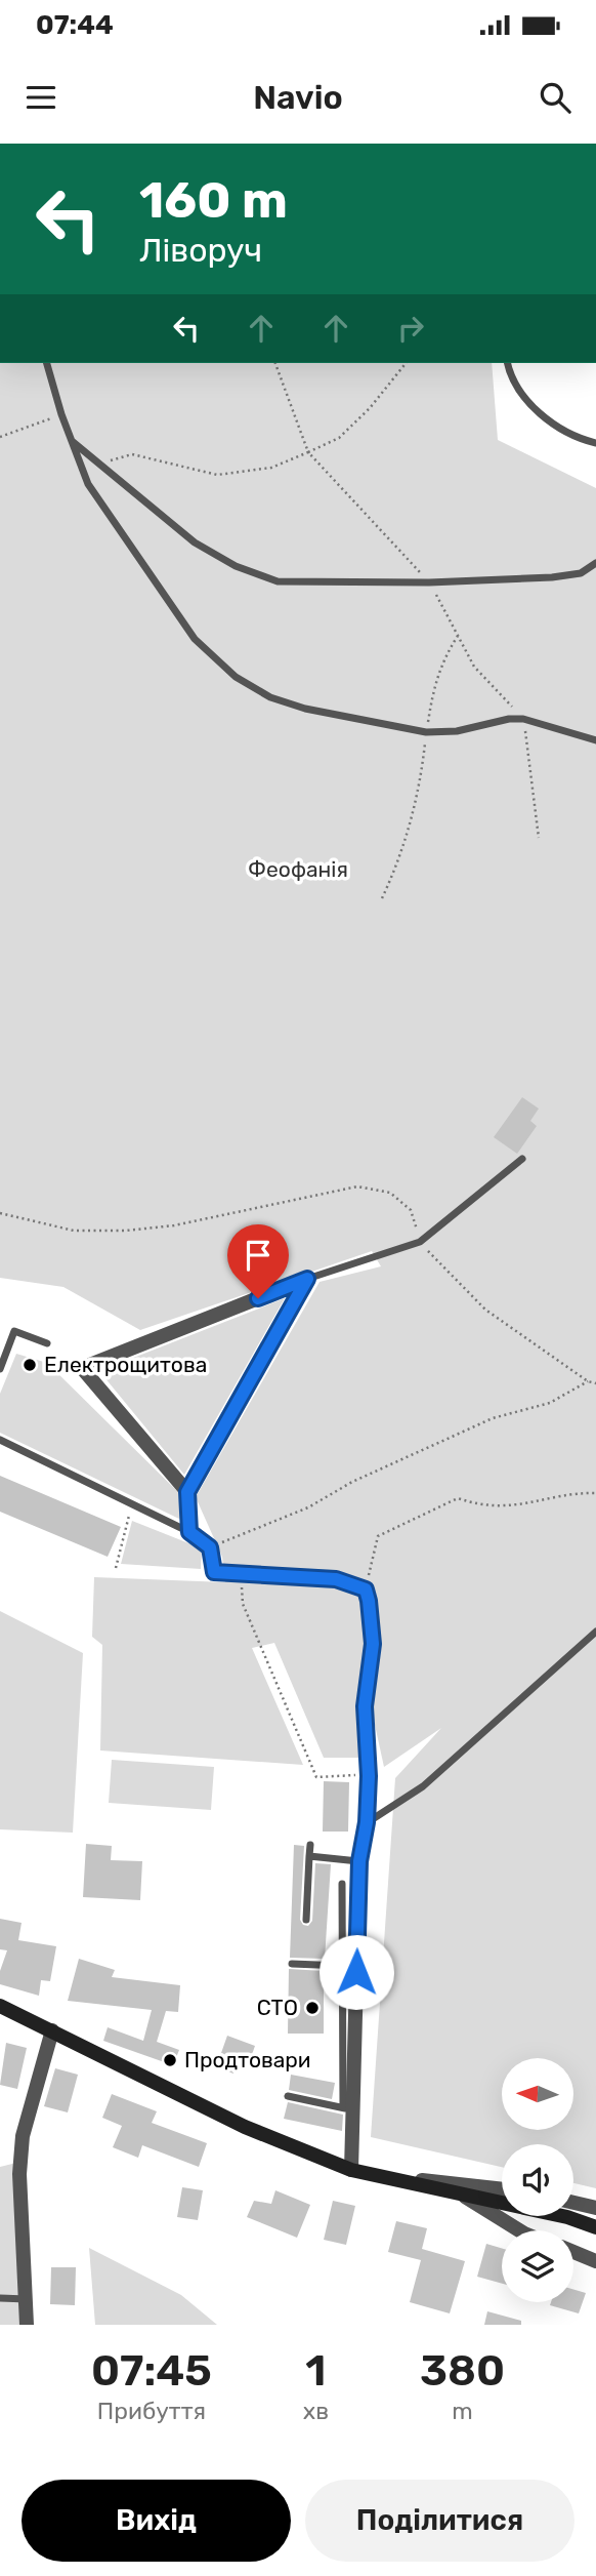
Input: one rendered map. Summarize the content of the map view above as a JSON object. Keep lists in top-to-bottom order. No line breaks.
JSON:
{"parks":["Феофанія"],"places":["Електрощитова","СТО","Продтовари"],"north":"left","page":{"status":"07:44","header":"Navio","turn":["160 m","Ліворуч"],"eta":["07:45","Прибуття","1","хв","380","m"],"buttons":["Вихід","Поділитися"]}}
